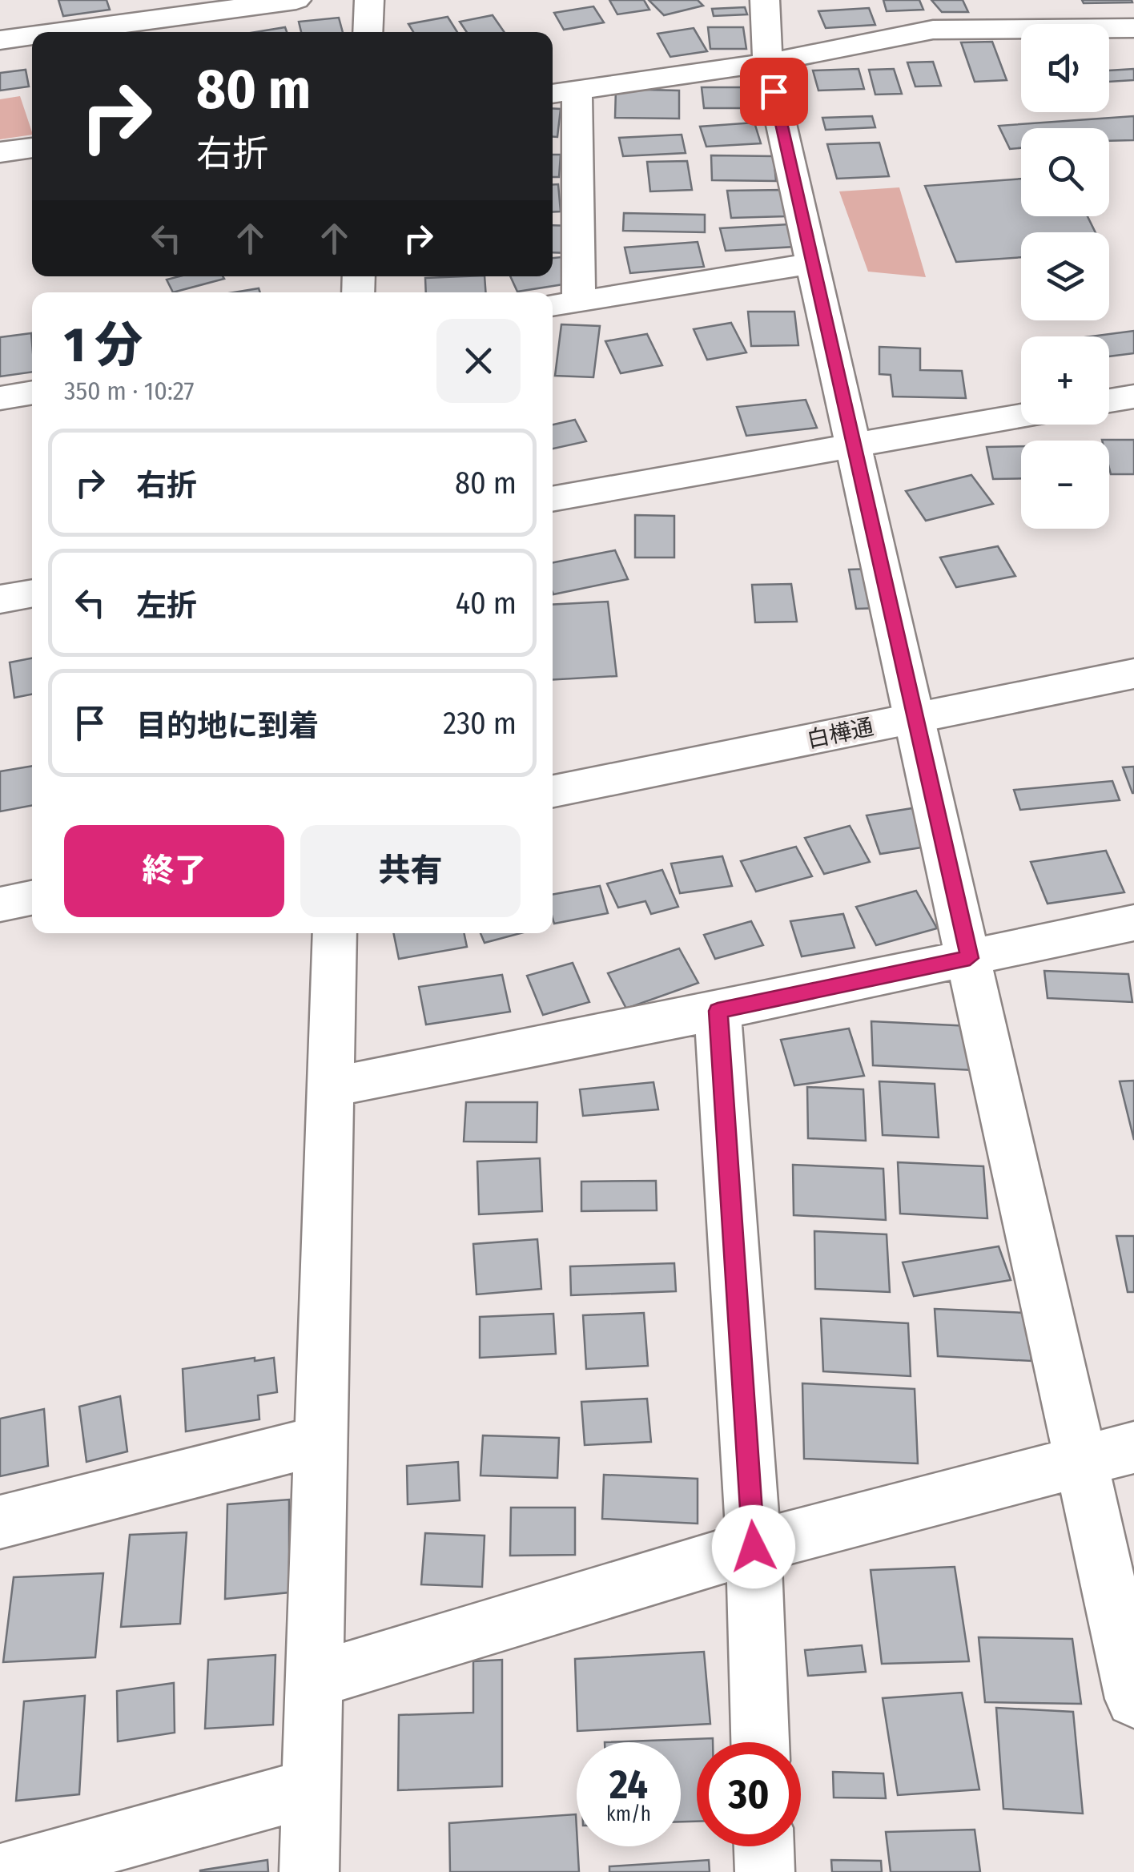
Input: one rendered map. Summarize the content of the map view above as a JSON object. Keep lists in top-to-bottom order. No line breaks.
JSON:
{"streets":{"street":["白樺通"]},"page":{"map_buttons":["+","−"],"turn":["80 m","右折"],"heading":["1 分","350 m · 10:27"],"list":[{"name":"右折","value":"80 m"},{"name":"左折","value":"40 m"},{"name":"目的地に到着","value":"230 m"}],"buttons":["終了","共有"],"speed":"24 km/h","limit":"30"}}
